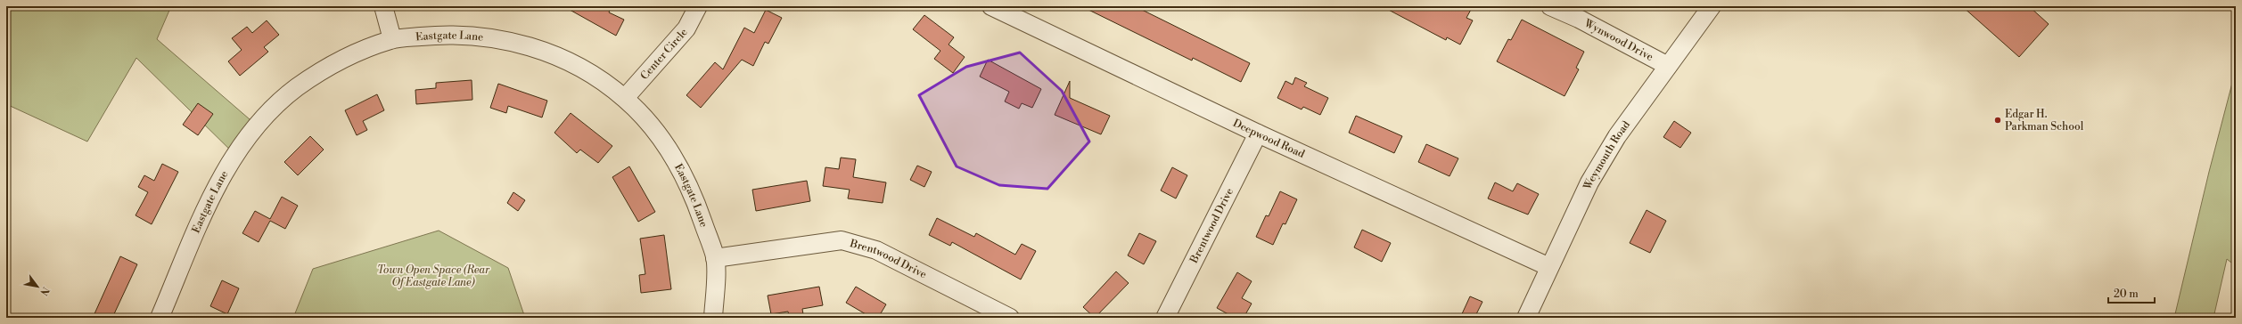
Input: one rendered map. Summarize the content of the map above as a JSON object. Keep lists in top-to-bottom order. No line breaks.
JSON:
{"streets":{"street":["Eastgate Lane","Wynwood Drive","Center Circle","Deepwood Road","Weymouth Road","Brentwood Drive"]},"crossings":[["Eastgate Lane","Center Circle"],["Eastgate Lane","Brentwood Drive"],["Wynwood Drive","Weymouth Road"],["Deepwood Road","Weymouth Road"],["Deepwood Road","Brentwood Drive"]],"parks":["Town Open Space (Rear Of Eastgate Lane)"],"places":["Edgar H. Parkman School"],"scale_bar":"20 m","north":"bottom right"}
